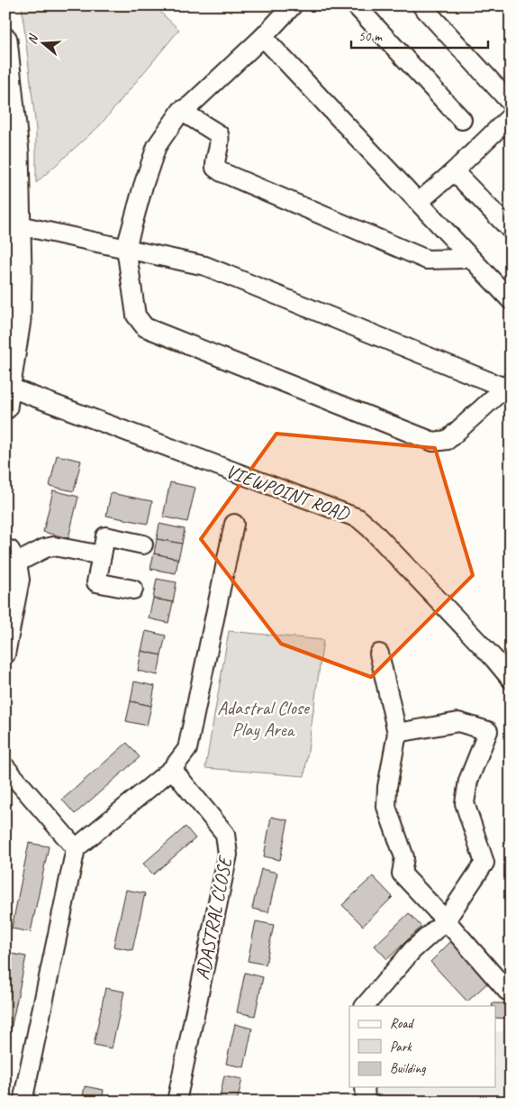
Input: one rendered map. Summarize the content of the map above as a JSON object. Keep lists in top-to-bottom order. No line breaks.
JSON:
{"streets":{"street":["VIEWPOINT ROAD","ADASTRAL CLOSE"]},"parks":["Adastral Close Play Area"],"legend":["Road","Park","Building"],"scale_bar":"50 m","north":"left"}
